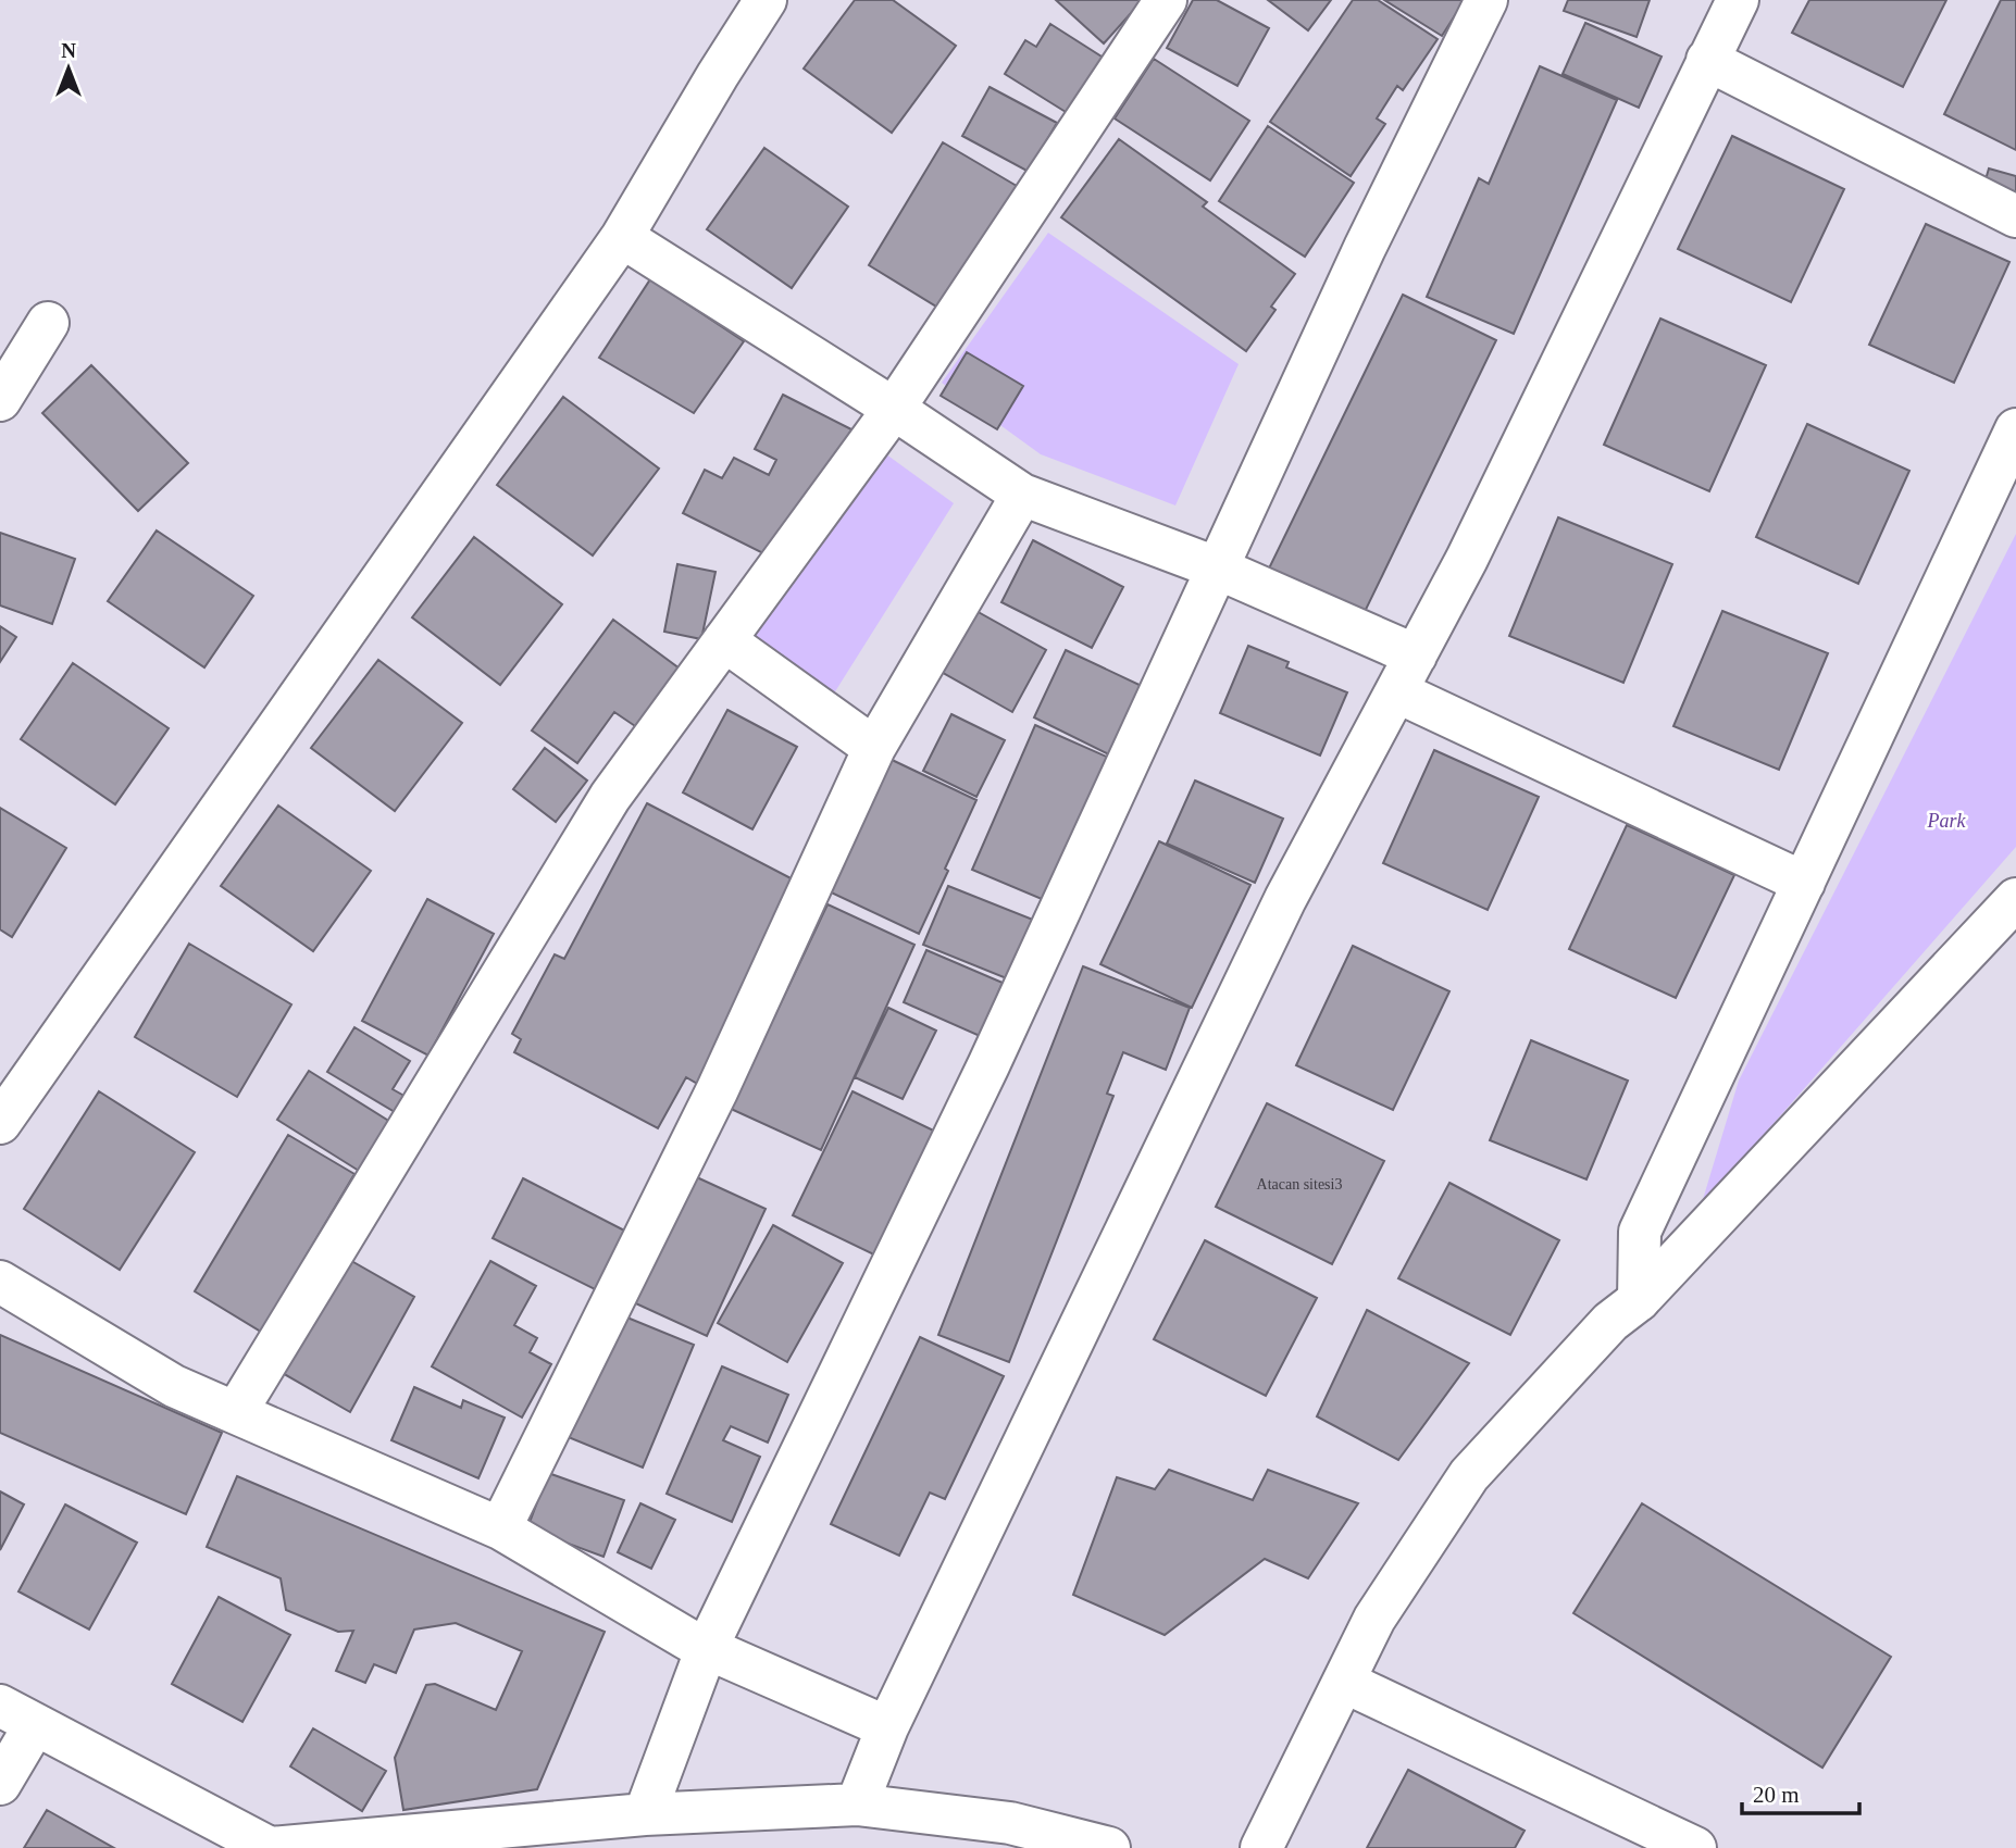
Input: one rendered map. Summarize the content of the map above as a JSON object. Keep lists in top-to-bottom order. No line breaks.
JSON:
{"parks":["Park"],"house_numbers":["Atacan sitesi3"],"scale_bar":"20 m","north":"top"}
